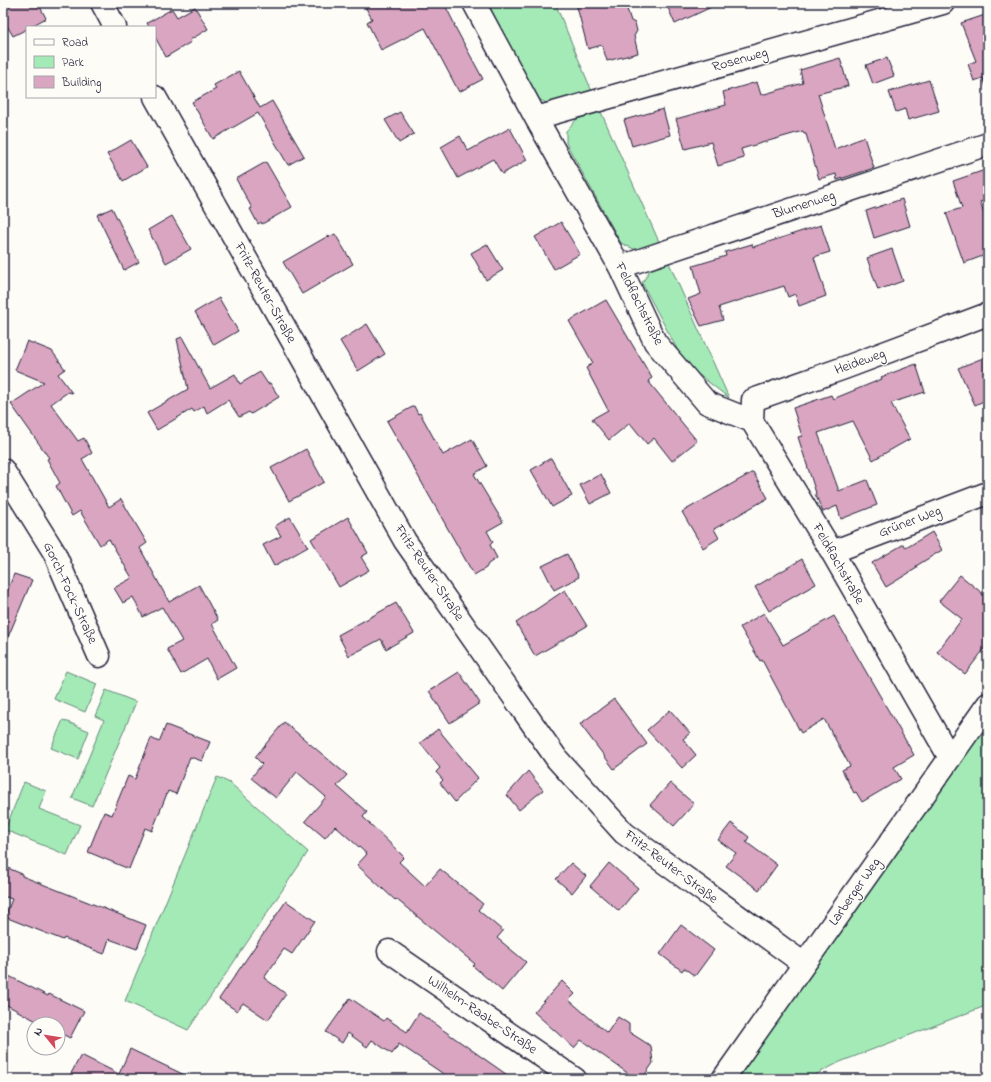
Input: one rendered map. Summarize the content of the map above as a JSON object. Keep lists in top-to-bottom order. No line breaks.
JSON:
{"streets":{"street":["Rosenweg","Blumenweg","Fritz-Reuter-Straße","Feldflachstraße","Heideweg","Grüner Weg","Gorch-Fock-Straße","Larberger Weg","Wilhelm-Raabe-Straße"]},"crossings":[["Rosenweg","Feldflachstraße"],["Blumenweg","Feldflachstraße"],["Fritz-Reuter-Straße","Larberger Weg"],["Feldflachstraße","Heideweg"],["Feldflachstraße","Grüner Weg"],["Feldflachstraße","Larberger Weg"]],"legend":["Road","Park","Building"],"north":"top left"}
